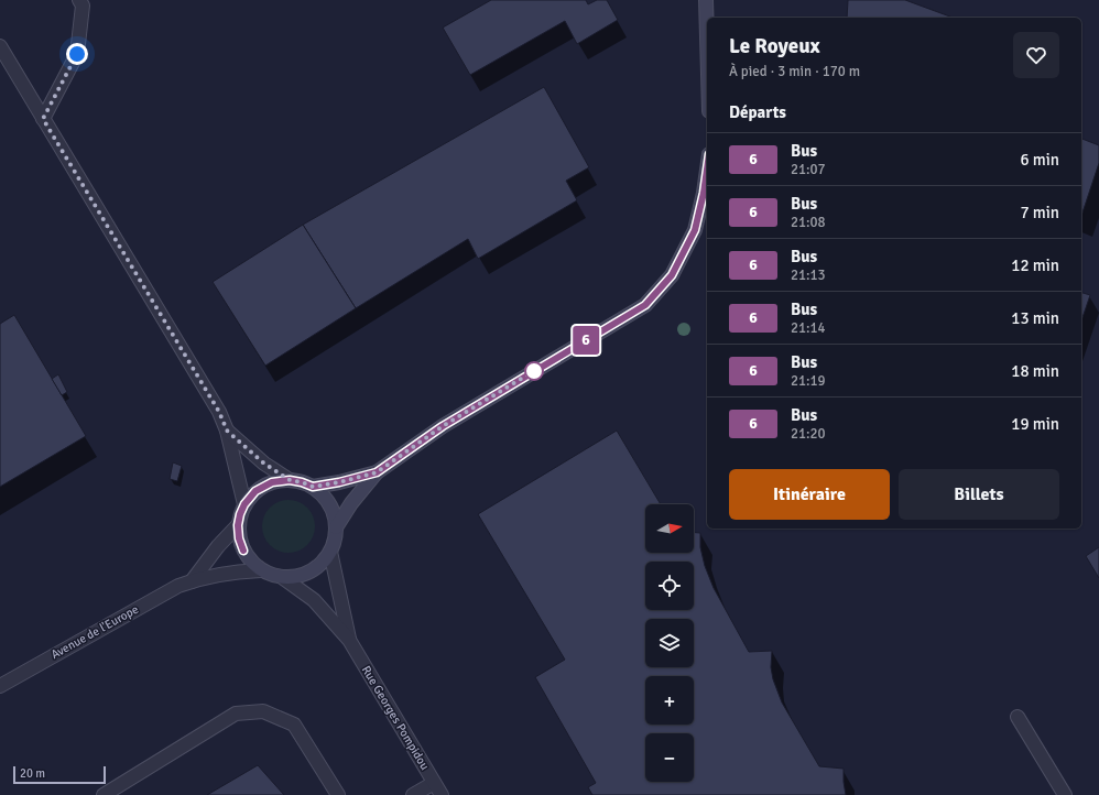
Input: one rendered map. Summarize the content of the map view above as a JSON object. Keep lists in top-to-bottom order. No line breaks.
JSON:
{"streets":{"street":["Avenue de l'Europe","Rue Georges Pompidou"]},"lines":["bus line 6"],"scale_bar":"20 m","north":"right","page":{"on_map":"6","heading":[["Le Royeux","À pied · 3 min · 170 m"],"Départs"],"list":[{"mark":"6","name":"Bus","note":"21:07","value":"6 min"},{"mark":"6","name":"Bus","note":"21:08","value":"7 min"},{"mark":"6","name":"Bus","note":"21:13","value":"12 min"},{"mark":"6","name":"Bus","note":"21:14","value":"13 min"},{"mark":"6","name":"Bus","note":"21:19","value":"18 min"},{"mark":"6","name":"Bus","note":"21:20","value":"19 min"}],"buttons":["Itinéraire","Billets"],"map_buttons":["+","−"],"scale":"20 m"}}
